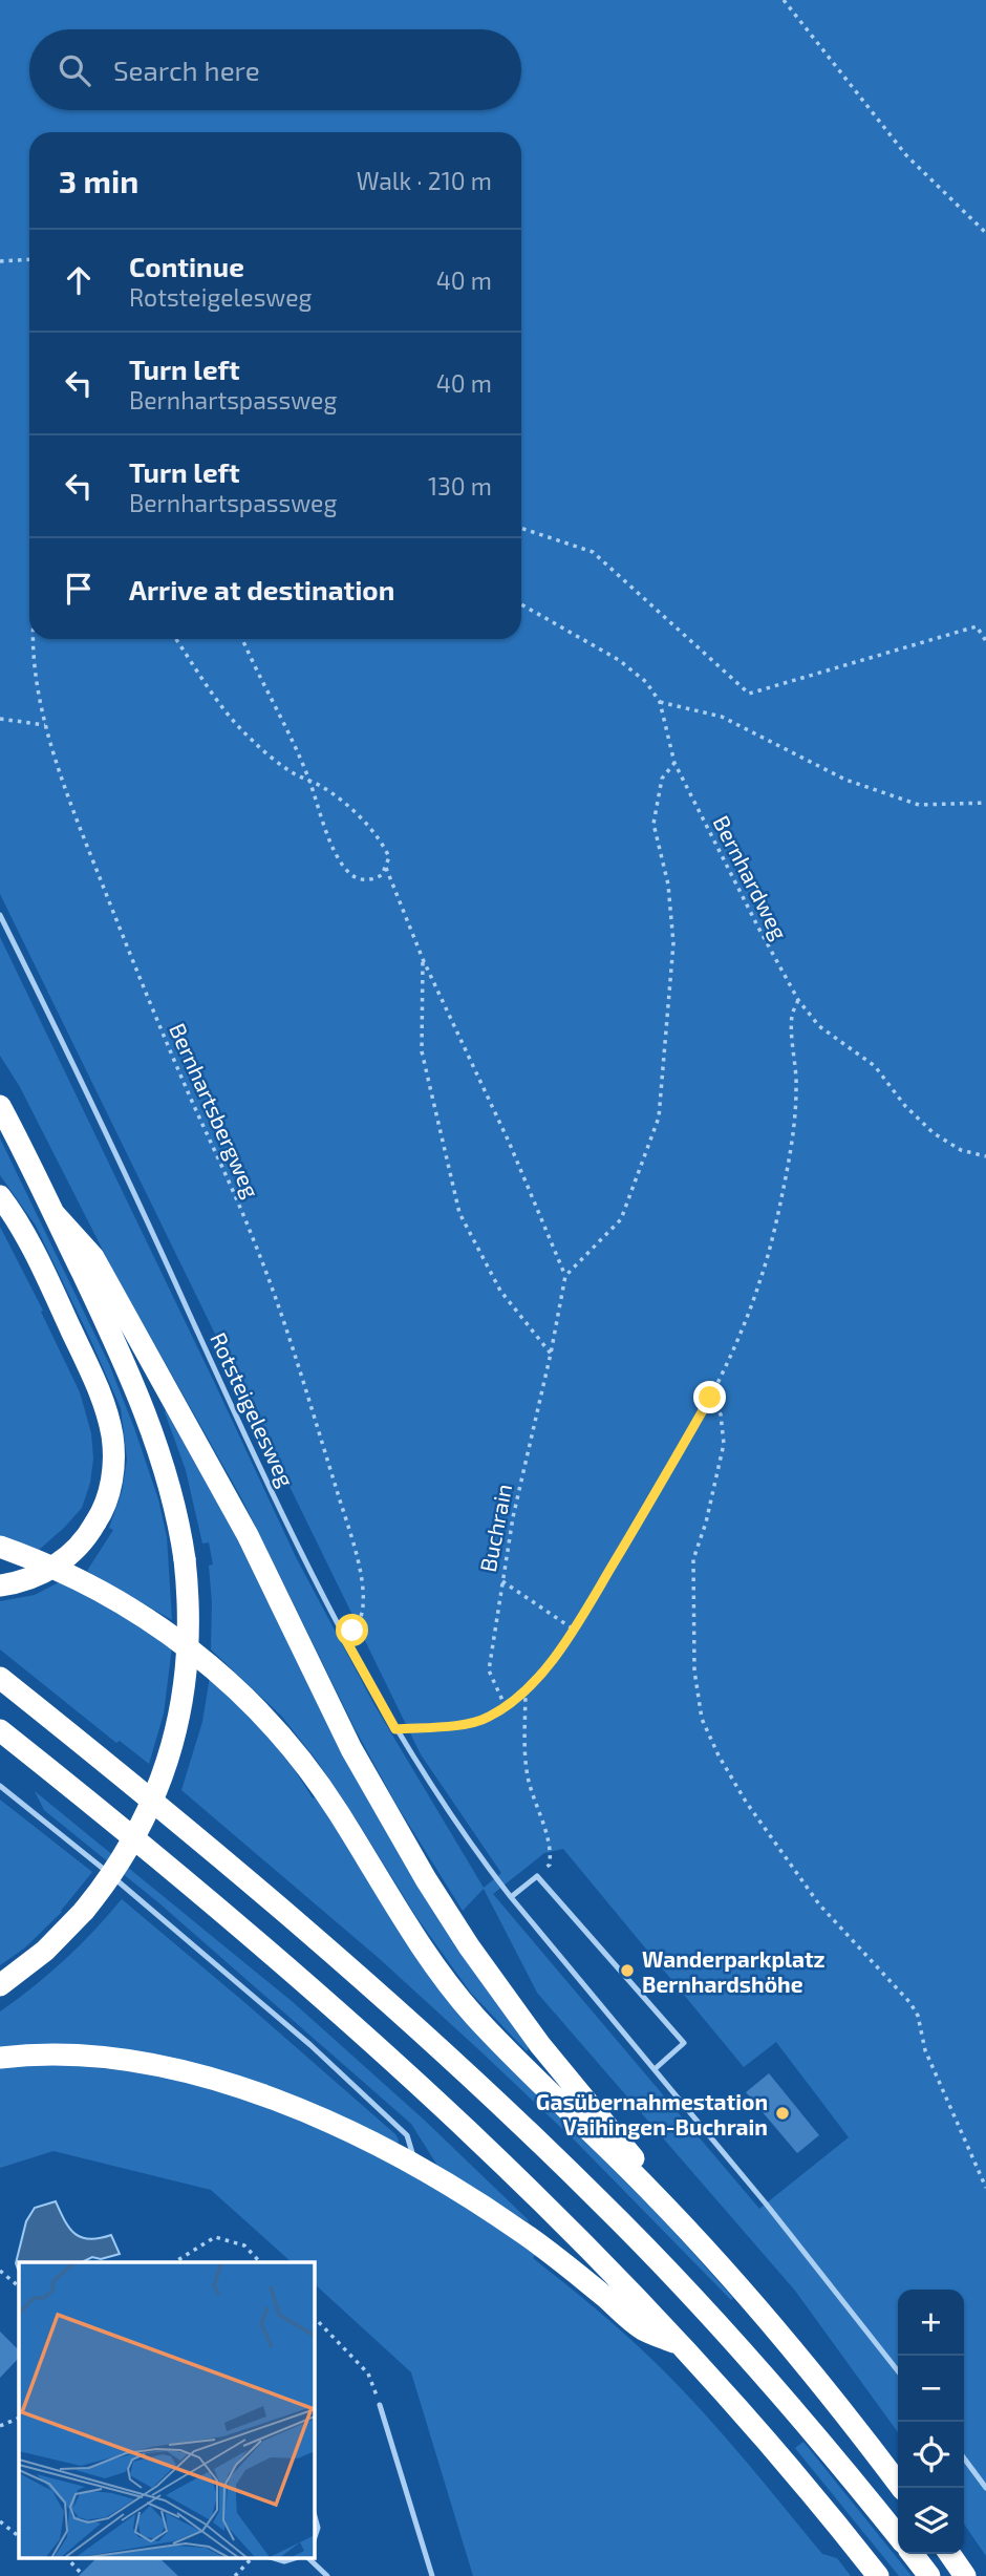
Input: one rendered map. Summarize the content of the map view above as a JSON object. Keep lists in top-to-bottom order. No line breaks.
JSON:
{"streets":{"lane":["Rotsteigelesweg"],"path":["Bernhardweg","Bernhartsbergweg","Buchrain"]},"crossings":[["Bernhartsbergweg","Rotsteigelesweg"]],"places":["Wanderparkplatz Bernhardshöhe","Gasübernahmestation Vaihingen-Buchrain"],"page":{"search":"Search here","heading":["3 min","Walk · 210 m"],"list":[["Continue","Rotsteigelesweg","40 m"],["Turn left","Bernhartspassweg","40 m"],["Turn left","Bernhartspassweg","130 m"],"Arrive at destination"],"map_buttons":["+","−"]}}
